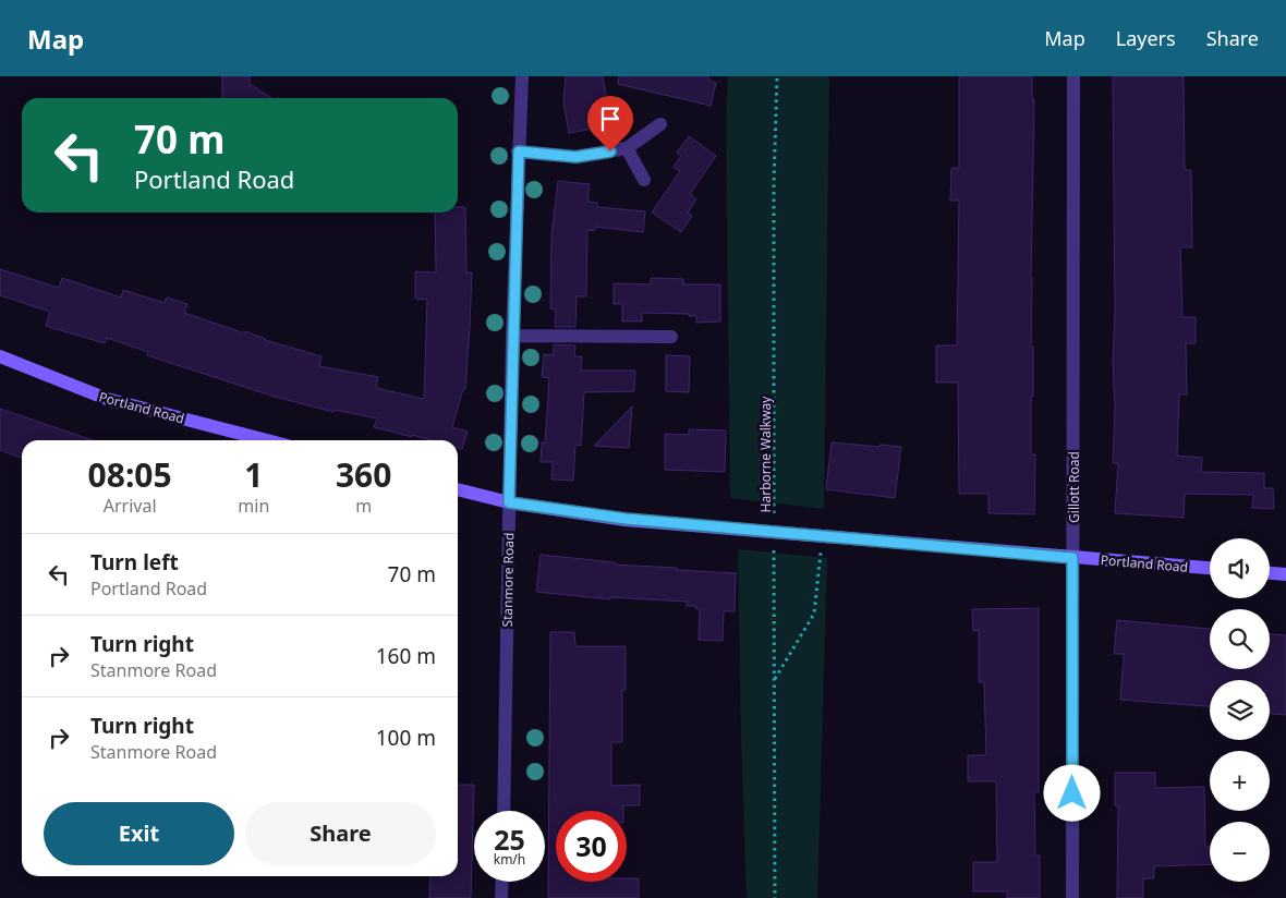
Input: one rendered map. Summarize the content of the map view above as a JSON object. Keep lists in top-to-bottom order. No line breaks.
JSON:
{"streets":{"main road":["Portland Road"],"street":["Gillott Road","Stanmore Road"],"path":["Harborne Walkway"]},"crossings":[["Portland Road","Gillott Road"],["Portland Road","Stanmore Road"]],"page":{"header":"Map","nav":["Map","Layers","Share"],"turn":["70 m","Portland Road"],"eta":["08:05","Arrival","1","min","360","m"],"list":[{"name":"Turn left","note":"Portland Road","value":"70 m"},{"name":"Turn right","note":"Stanmore Road","value":"160 m"},{"name":"Turn right","note":"Stanmore Road","value":"100 m"}],"map_buttons":["+","−"],"buttons":["Exit","Share"],"speed":"25 km/h","limit":"30"}}
